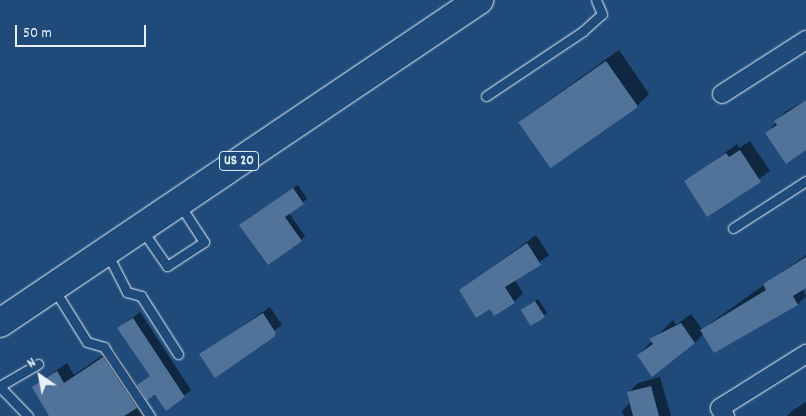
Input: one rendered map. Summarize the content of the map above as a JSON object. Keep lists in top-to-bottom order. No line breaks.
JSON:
{"streets":{"main road":["US 20"]},"scale_bar":"50 m","north":"top left"}
